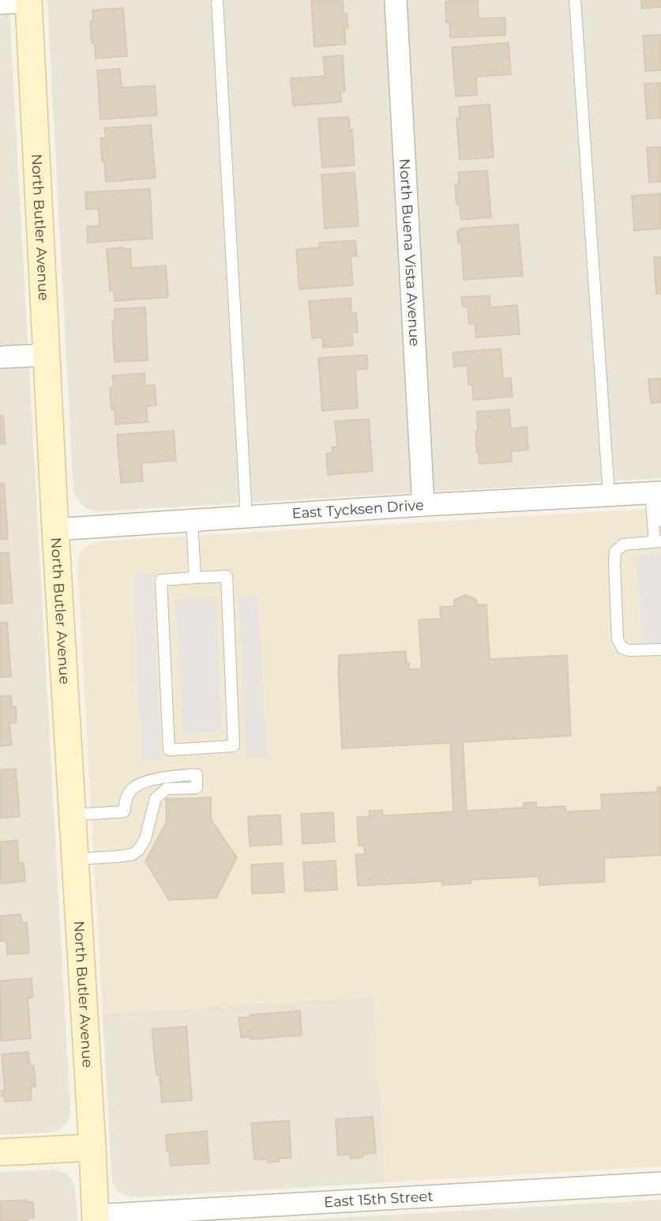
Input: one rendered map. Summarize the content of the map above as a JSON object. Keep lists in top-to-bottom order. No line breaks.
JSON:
{"streets":{"main road":["North Butler Avenue"],"street":["North Buena Vista Avenue","East Tycksen Drive","East 15th Street"]},"crossings":[["North Butler Avenue","East Tycksen Drive"],["North Butler Avenue","East 15th Street"],["North Buena Vista Avenue","East Tycksen Drive"]]}
